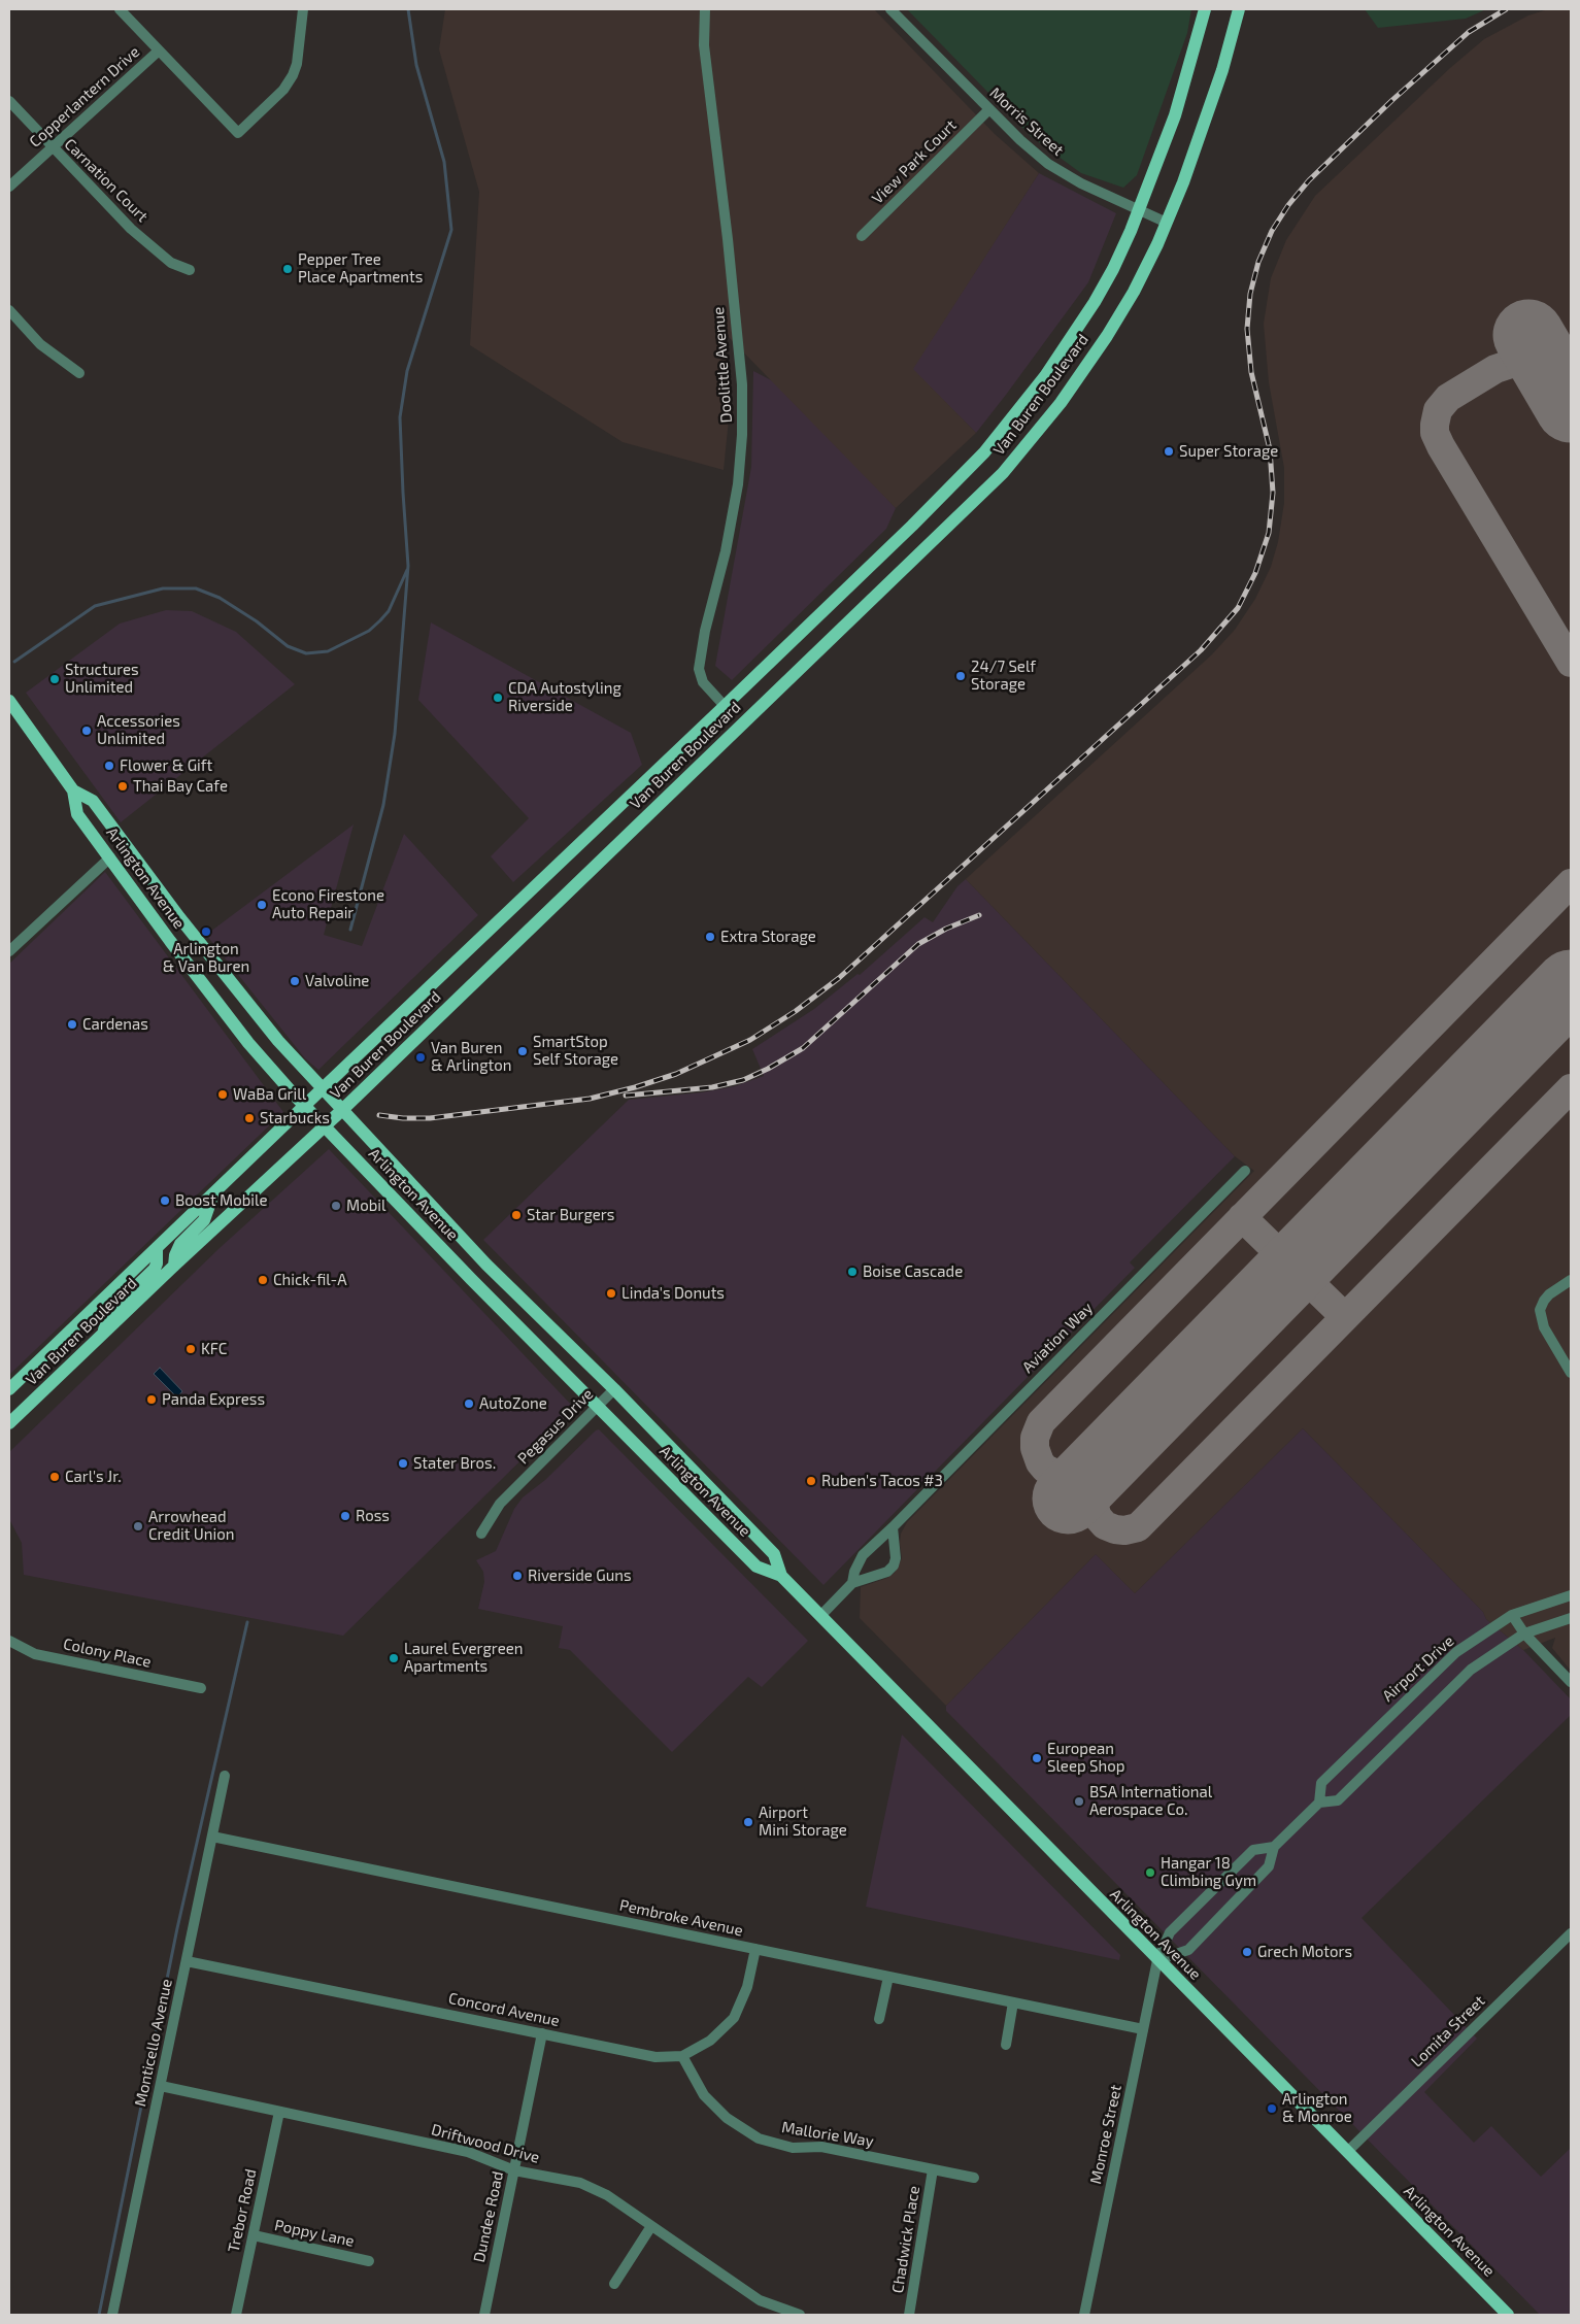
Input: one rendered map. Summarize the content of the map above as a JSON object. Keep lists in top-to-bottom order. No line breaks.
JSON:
{"streets":{"main road":["Van Buren Boulevard","Arlington Avenue"],"street":["Copperlantern Drive","Morris Street","View Park Court","Carnation Court","Doolittle Avenue","Aviation Way","Pegasus Drive","Colony Place","Airport Drive","Pembroke Avenue","Concord Avenue","Lomita Street","Monticello Avenue","Mallorie Way","Monroe Street","Driftwood Drive","Trebor Road","Dundee Road","Poppy Lane","Chadwick Place"]},"crossings":[["Copperlantern Drive","Carnation Court"],["Morris Street","View Park Court"],["Morris Street","Van Buren Boulevard"],["Doolittle Avenue","Van Buren Boulevard"],["Van Buren Boulevard","Arlington Avenue"],["Arlington Avenue","Aviation Way"],["Arlington Avenue","Pegasus Drive"],["Arlington Avenue","Lomita Street"],["Arlington Avenue","Monroe Street"],["Pembroke Avenue","Concord Avenue"],["Pembroke Avenue","Monticello Avenue"],["Pembroke Avenue","Monroe Street"],["Concord Avenue","Monticello Avenue"],["Concord Avenue","Mallorie Way"],["Concord Avenue","Dundee Road"],["Monticello Avenue","Driftwood Drive"],["Mallorie Way","Chadwick Place"],["Driftwood Drive","Trebor Road"],["Driftwood Drive","Dundee Road"],["Trebor Road","Poppy Lane"]],"places":["Pepper Tree Place Apartments","Super Storage","24/7 Self Storage","Structures Unlimited","CDA Autostyling Riverside","Accessories Unlimited","Flower & Gift","Thai Bay Cafe","Econo Firestone Auto Repair","Arlington & Van Buren","Extra Storage","Valvoline","Cardenas","SmartStop Self Storage","Van Buren & Arlington","WaBa Grill","Starbucks","Boost Mobile","Mobil","Star Burgers","Boise Cascade","Chick-fil-A","Linda's Donuts","KFC","Panda Express","AutoZone","Stater Bros.","Carl's Jr.","Ruben's Tacos #3","Ross","Arrowhead Credit Union","Riverside Guns","Laurel Evergreen Apartments","European Sleep Shop","BSA International Aerospace Co.","Airport Mini Storage","Hangar 18 Climbing Gym","Grech Motors","Arlington & Monroe"]}
